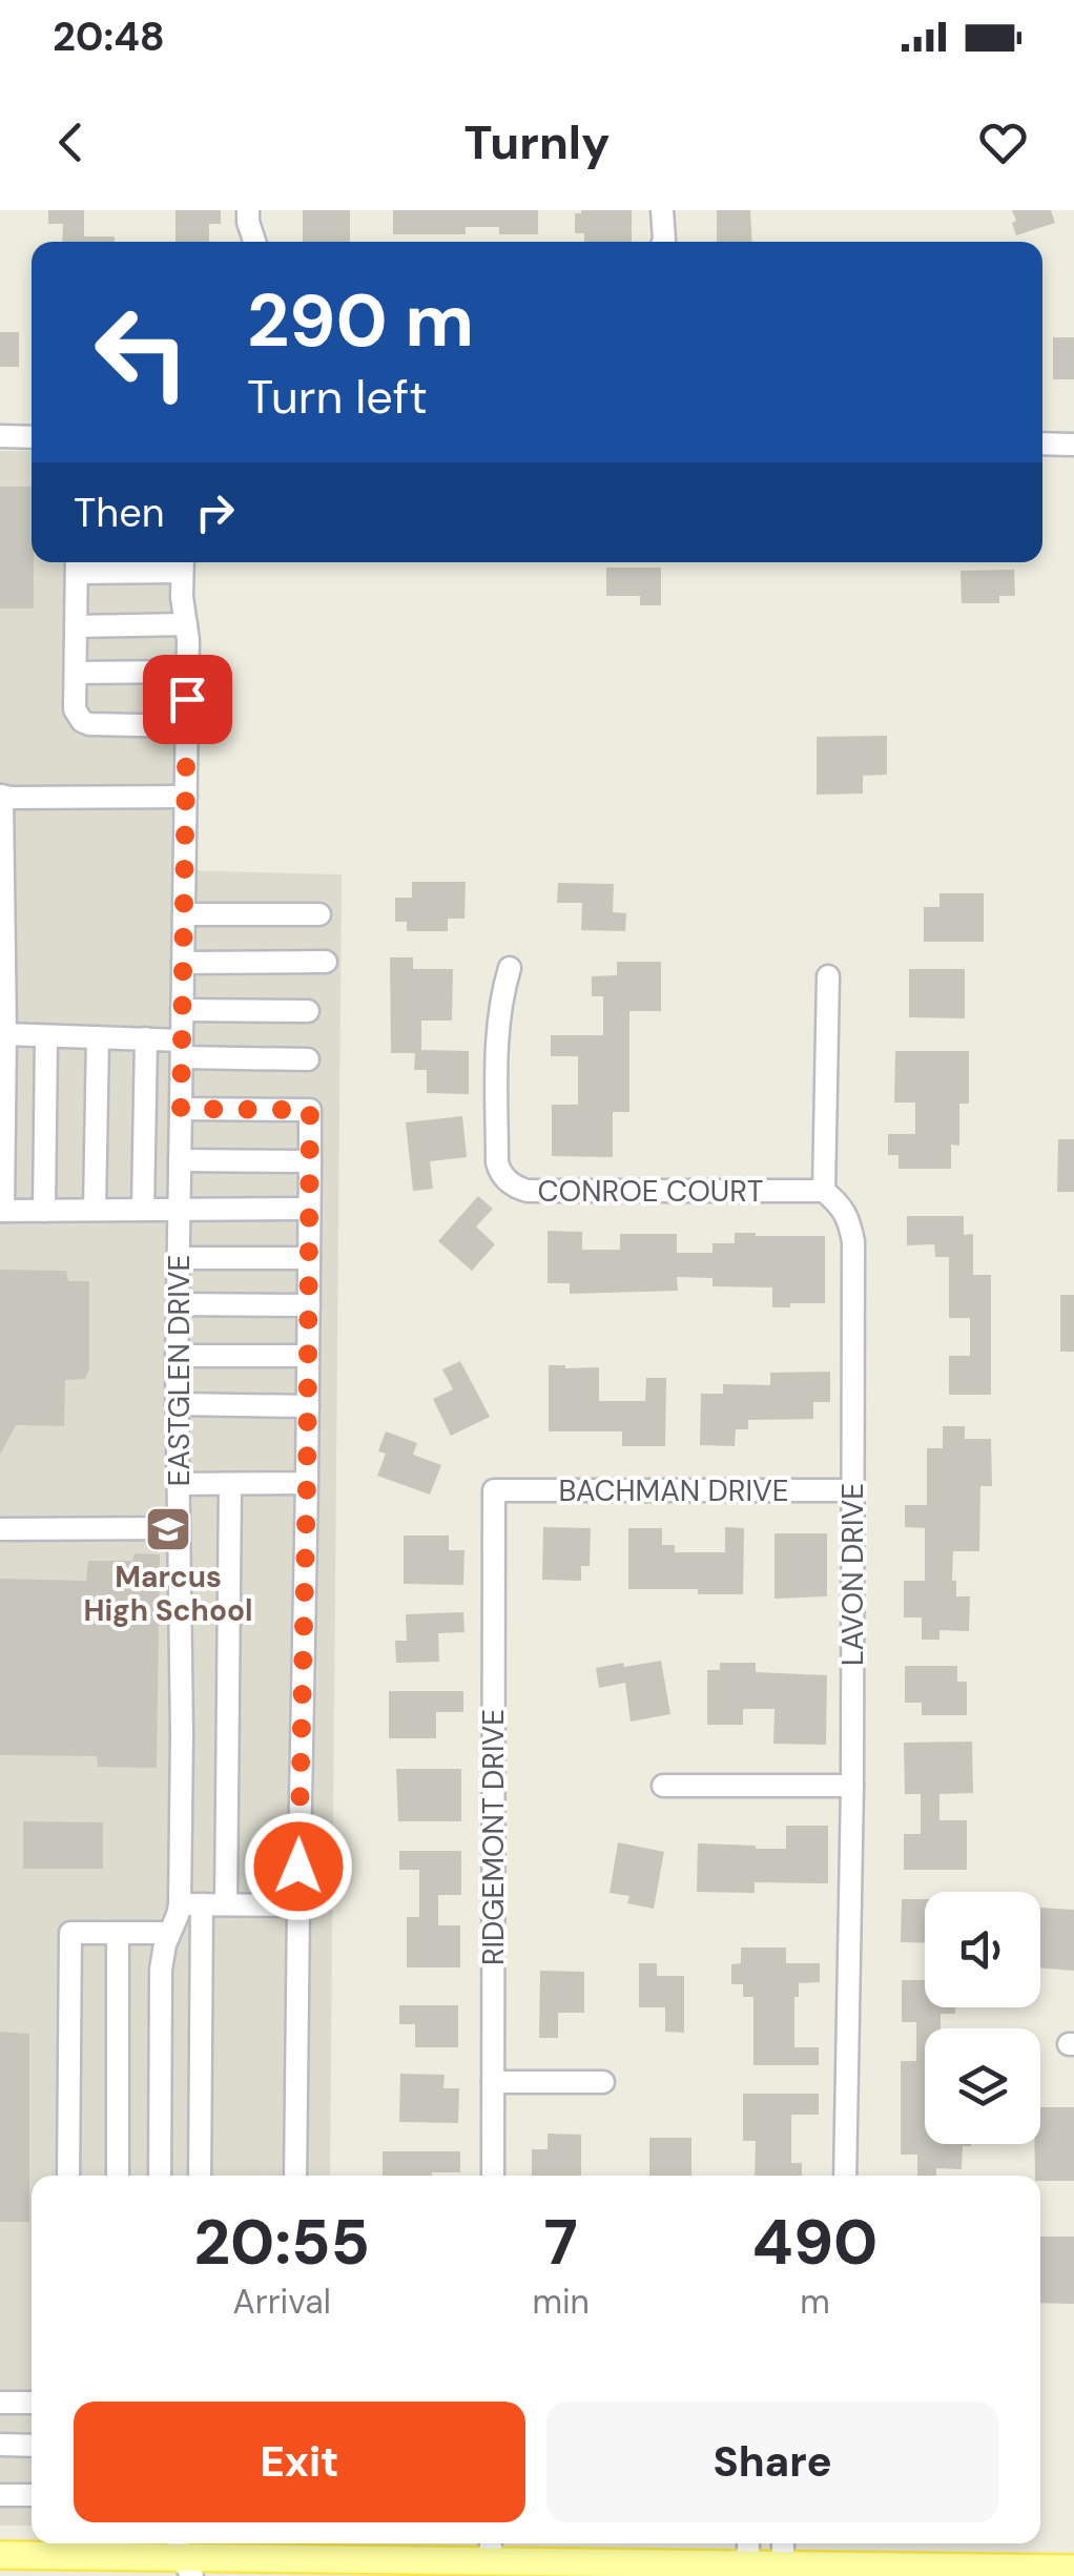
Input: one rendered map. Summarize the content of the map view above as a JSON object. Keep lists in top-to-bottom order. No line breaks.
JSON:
{"streets":{"street":["CONROE COURT","EASTGLEN DRIVE","BACHMAN DRIVE","LAVON DRIVE","RIDGEMONT DRIVE"]},"crossings":[["CONROE COURT","LAVON DRIVE"],["BACHMAN DRIVE","LAVON DRIVE"],["BACHMAN DRIVE","RIDGEMONT DRIVE"]],"places":{"school or university":["Marcus High School"]},"page":{"status":"20:48","header":"Turnly","turn":["290 m","Turn left"],"then":"Then","eta":["20:55","Arrival","7","min","490","m"],"buttons":["Exit","Share"]}}
